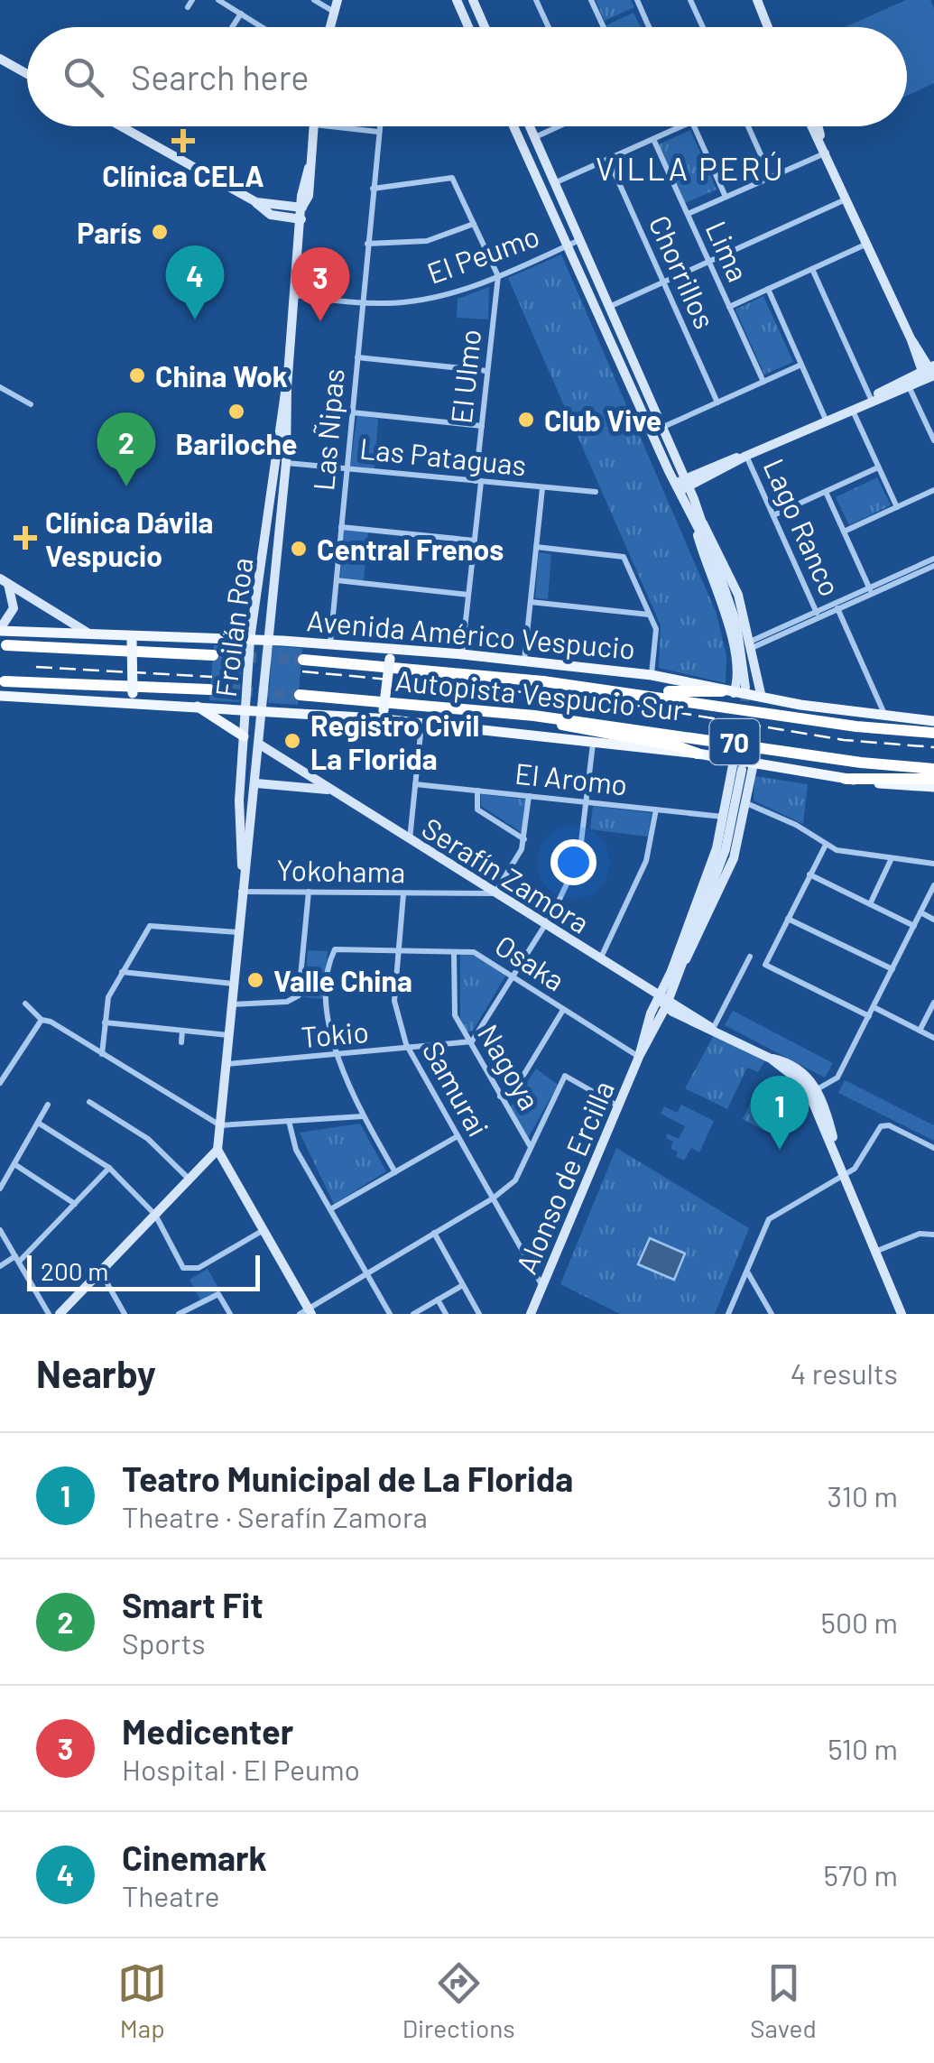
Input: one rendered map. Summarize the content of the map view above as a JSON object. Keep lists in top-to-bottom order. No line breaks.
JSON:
{"streets":{"highway":["Autopista Vespucio Sur","70"],"main road":["Avenida Américo Vespucio"],"street":["Lima","El Peumo","Chorrillos","El Ulmo","Las Ñipas","Las Pataguas","Lago Ranco","Froilán Roa","El Aromo","Yokohama","Serafín Zamora","Osaka","Tokio","Nagoya","Samurai","Alonso de Ercilla"]},"crossings":[["El Peumo","El Ulmo"],["El Peumo","Las Ñipas"],["El Peumo","Froilán Roa"],["El Ulmo","Las Pataguas"],["El Ulmo","Avenida Américo Vespucio"],["Las Ñipas","Las Pataguas"],["Las Ñipas","Avenida Américo Vespucio"],["Las Pataguas","Froilán Roa"],["Lago Ranco","Avenida Américo Vespucio"],["Froilán Roa","Avenida Américo Vespucio"],["Froilán Roa","Yokohama"],["Froilán Roa","Serafín Zamora"],["Froilán Roa","Tokio"],["El Aromo","Alonso de Ercilla"],["Yokohama","Serafín Zamora"],["Yokohama","Samurai"],["Serafín Zamora","Alonso de Ercilla"],["Osaka","Tokio"],["Osaka","Nagoya"],["Osaka","Samurai"],["Osaka","Alonso de Ercilla"],["Tokio","Nagoya"],["Tokio","Samurai"],["Samurai","Alonso de Ercilla"]],"districts":["VILLA PERÚ"],"places":{"health":["Clínica CELA","Clínica Dávila Vespucio"],"other":["París","China Wok","Bariloche","Club Vive","Central Frenos","Registro Civil La Florida","Valle China"]},"scale_bar":"200 m","page":{"search":"Search here","pins":["4","3","2","1"],"scale":"200 m","heading":["Nearby","4 results"],"list":[{"mark":"1","name":"Teatro Municipal de La Florida","note":"Theatre · Serafín Zamora","value":"310 m"},{"mark":"2","name":"Smart Fit","note":"Sports","value":"500 m"},{"mark":"3","name":"Medicenter","note":"Hospital · El Peumo","value":"510 m"},{"mark":"4","name":"Cinemark","note":"Theatre","value":"570 m"}],"nav":["Map","Directions","Saved"]}}
